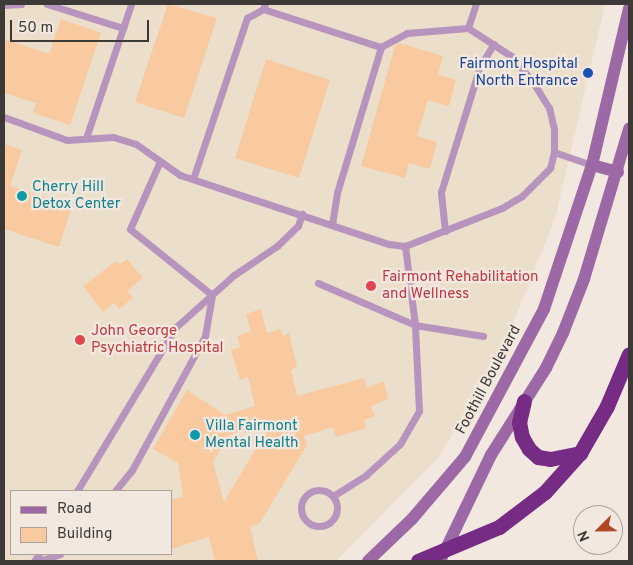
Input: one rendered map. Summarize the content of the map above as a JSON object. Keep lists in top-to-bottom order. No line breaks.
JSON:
{"streets":{"main road":["Foothill Boulevard"]},"places":["Fairmont Hospital North Entrance","Cherry Hill Detox Center","Fairmont Rehabilitation and Wellness","John George Psychiatric Hospital","Villa Fairmont Mental Health"],"legend":["Road","Building"],"scale_bar":"50 m","north":"bottom left"}
